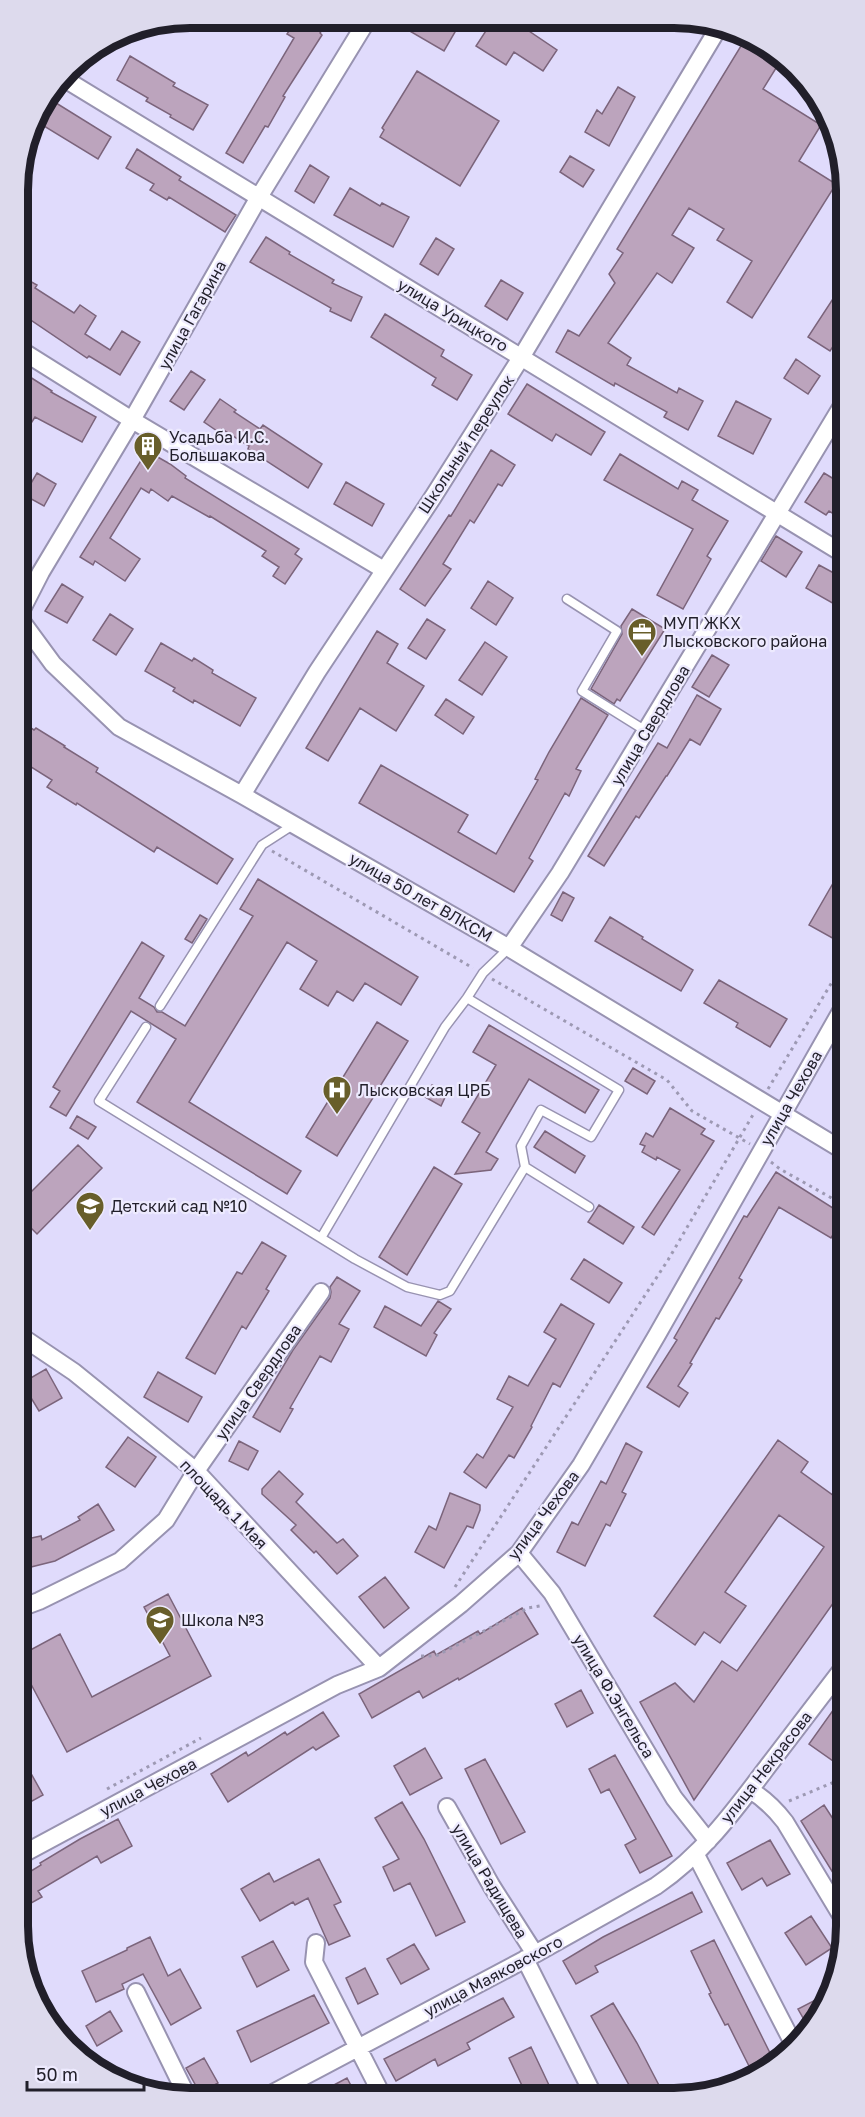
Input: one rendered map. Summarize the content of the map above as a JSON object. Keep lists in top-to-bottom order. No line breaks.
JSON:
{"streets":{"street":["улица Гагарина","улица Урицкого","Школьный переулок","улица Свердлова","улица 50 лет ВЛКСМ","улица Чехова","площадь 1 Мая","улица Ф.Энгельса","улица Некрасова","улица Радищева","улица Маяковского"]},"crossings":[["улица Гагарина","улица Урицкого"],["улица Урицкого","Школьный переулок"],["улица Урицкого","улица Свердлова"],["Школьный переулок","улица 50 лет ВЛКСМ"],["улица Свердлова","улица 50 лет ВЛКСМ"],["улица Свердлова","площадь 1 Мая"],["улица 50 лет ВЛКСМ","улица Чехова"],["улица Чехова","площадь 1 Мая"],["улица Чехова","улица Ф.Энгельса"],["улица Ф.Энгельса","улица Некрасова"],["улица Ф.Энгельса","улица Маяковского"],["улица Некрасова","улица Маяковского"],["улица Радищева","улица Маяковского"]],"places":{"building":["Усадьба И.С. Большакова"],"office":["МУП ЖКХ Лысковского района"],"hospital":["Лысковская ЦРБ"],"school or university":["Детский сад №10","Школа №3"]},"scale_bar":"50 m"}
